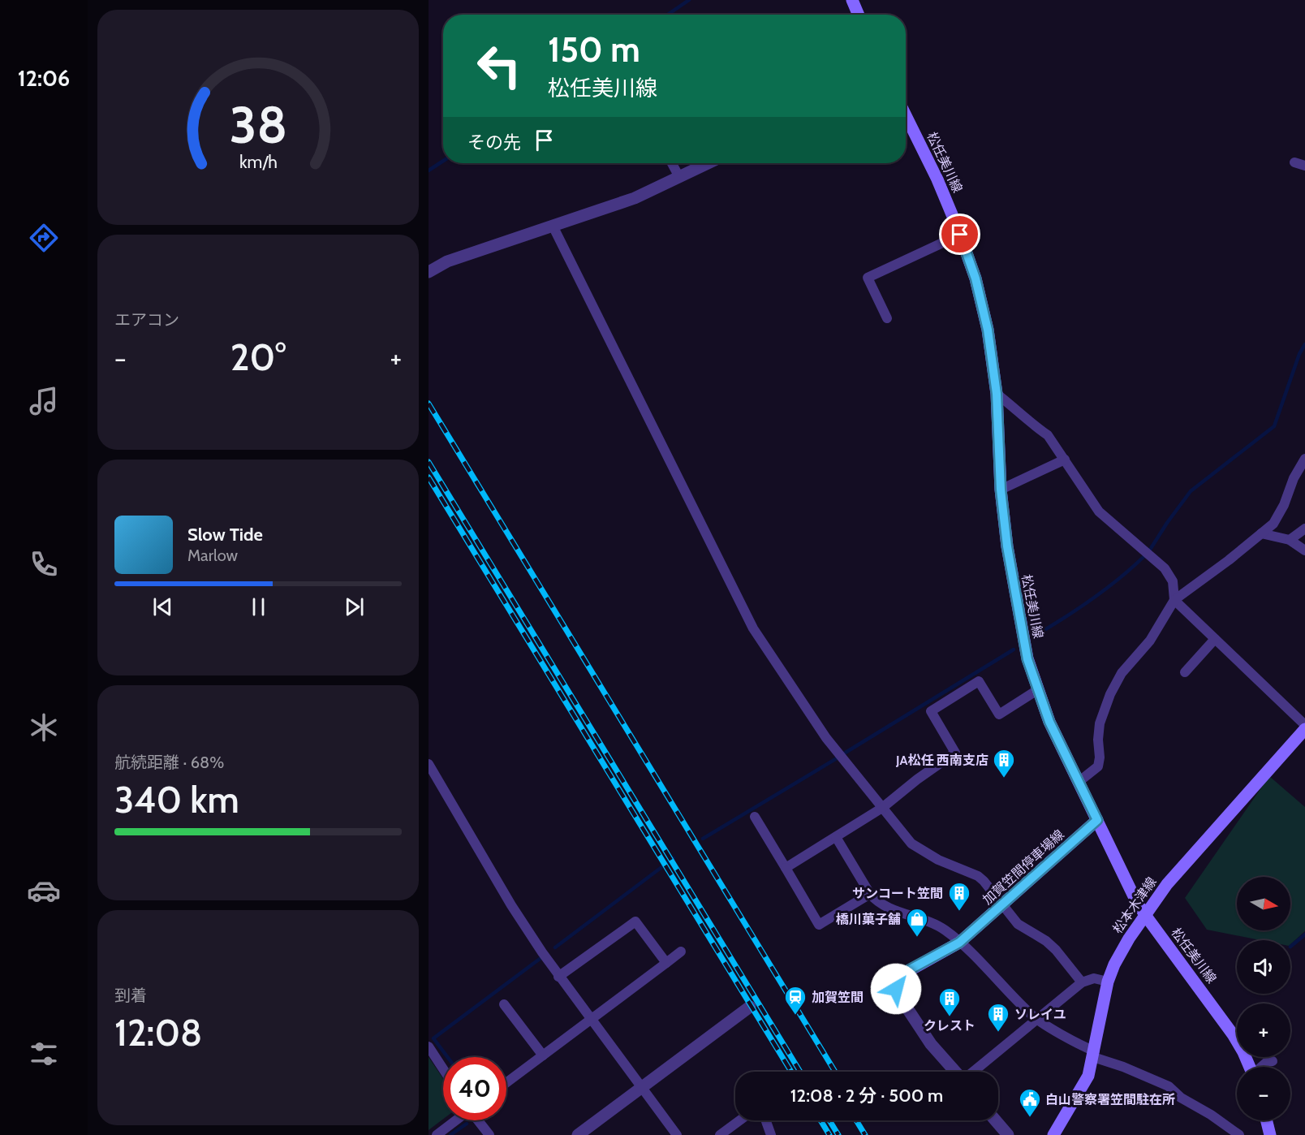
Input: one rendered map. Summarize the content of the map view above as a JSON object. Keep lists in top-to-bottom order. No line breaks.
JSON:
{"streets":{"main road":["松任美川線","加賀笠間停車場線","松本木津線"]},"crossings":[["松任美川線","加賀笠間停車場線"],["松任美川線","松本木津線"]],"places":{"building":["JA松任 西南支店","サンコート笠間","クレスト","ソレイユ"],"shop":["橋川菓子舗"],"station":["加賀笠間"],"public building":["白山警察署笠間駐在所"]},"north":"right","page":{"tabs":"12:06","turn":["150 m","松任美川線"],"then":"その先","tile":["エアコン",["航続距離 · 68%","340 km"],["到着","12:08"]],"heat":["−","20°","+"],"song":["Slow Tide","Marlow"],"map_buttons":["+","−"],"limit":"40","trip":"12:08 · 2 分 · 500 m","gauge":["38","km/h"]}}
